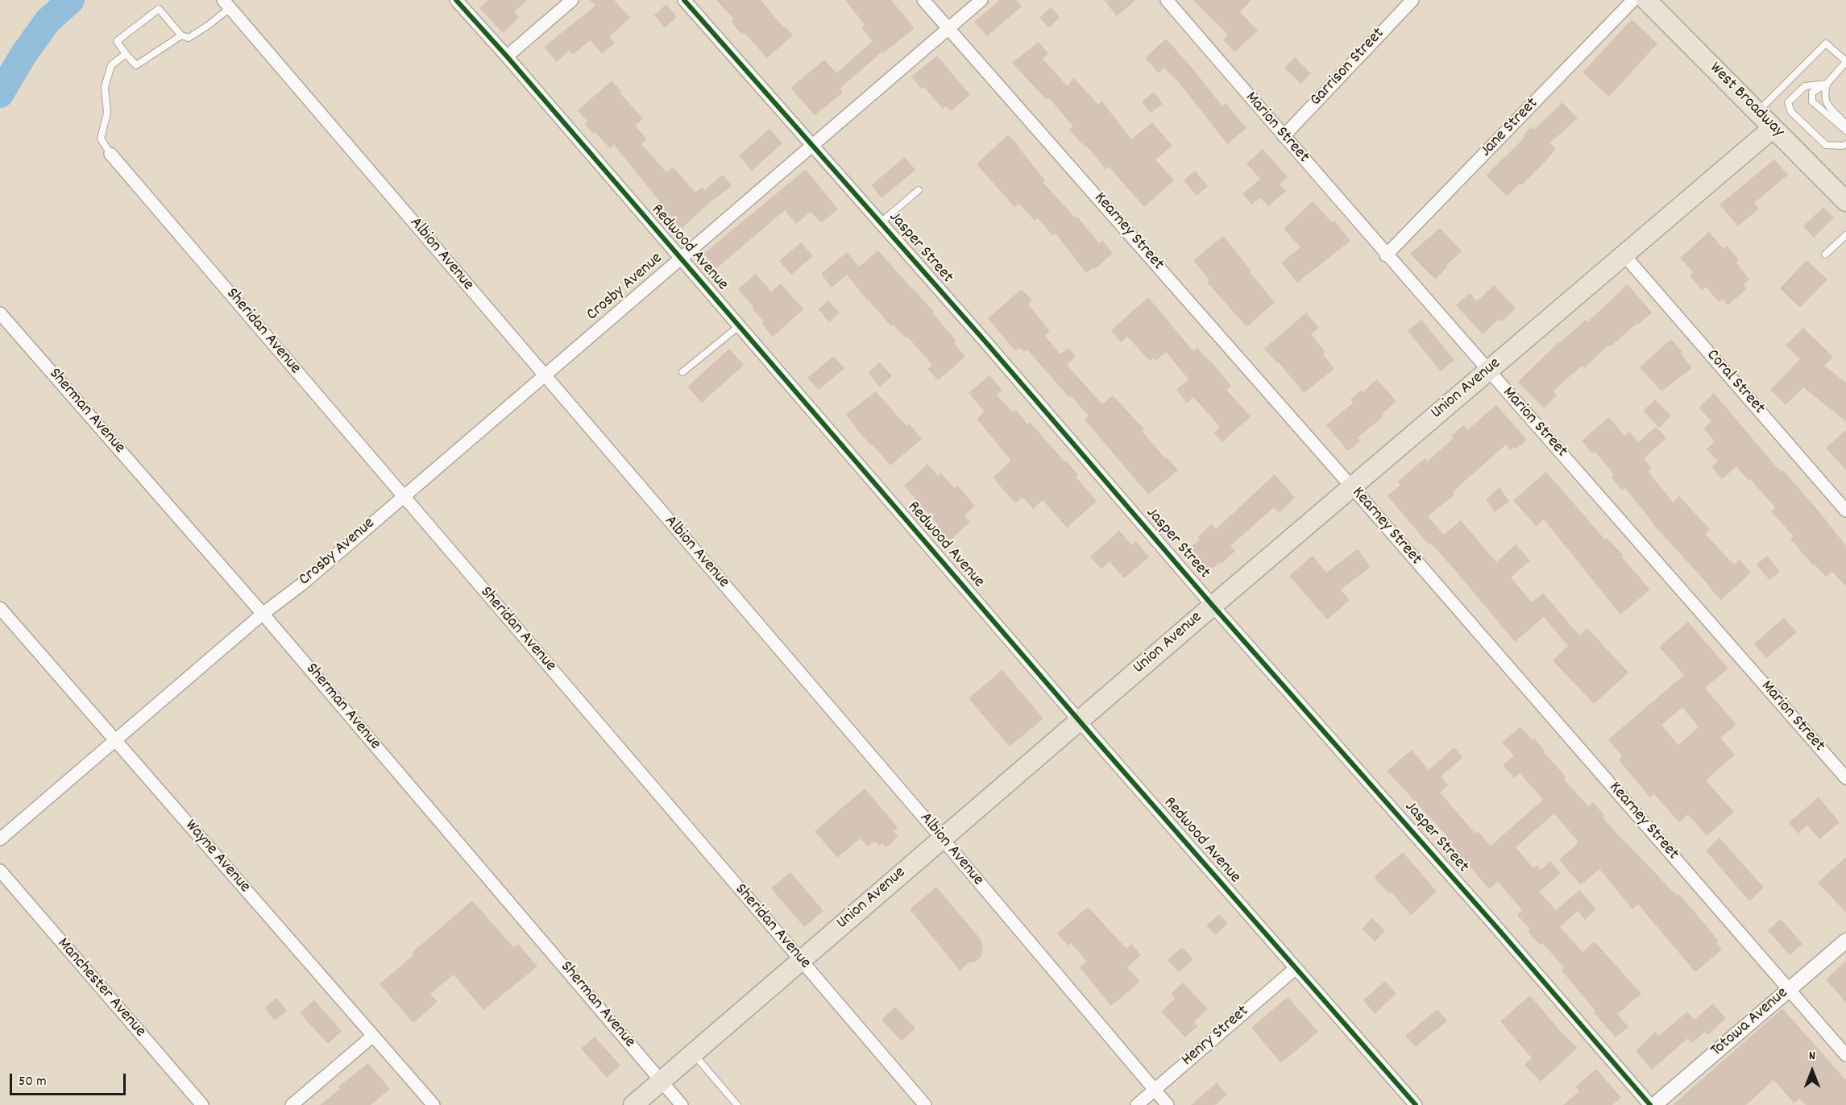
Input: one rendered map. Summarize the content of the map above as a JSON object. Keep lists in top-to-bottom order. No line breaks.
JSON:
{"streets":{"main road":["West Broadway","Union Avenue"],"street":["Garrison Street","Marion Street","Jane Street","Kearney Street","Redwood Avenue","Jasper Street","Albion Avenue","Crosby Avenue","Sheridan Avenue","Coral Street","Sherman Avenue","Wayne Avenue","Manchester Avenue","Totowa Avenue","Henry Street"]},"crossings":[["Garrison Street","Marion Street"],["West Broadway","Union Avenue"],["Marion Street","Jane Street"],["Marion Street","Union Avenue"],["Kearney Street","Crosby Avenue"],["Kearney Street","Union Avenue"],["Kearney Street","Totowa Avenue"],["Redwood Avenue","Crosby Avenue"],["Redwood Avenue","Union Avenue"],["Redwood Avenue","Henry Street"],["Jasper Street","Crosby Avenue"],["Jasper Street","Union Avenue"],["Albion Avenue","Crosby Avenue"],["Albion Avenue","Union Avenue"],["Albion Avenue","Henry Street"],["Crosby Avenue","Sheridan Avenue"],["Crosby Avenue","Sherman Avenue"],["Crosby Avenue","Wayne Avenue"],["Sheridan Avenue","Union Avenue"],["Coral Street","Union Avenue"],["Union Avenue","Sherman Avenue"]],"scale_bar":"50 m","north":"top"}
